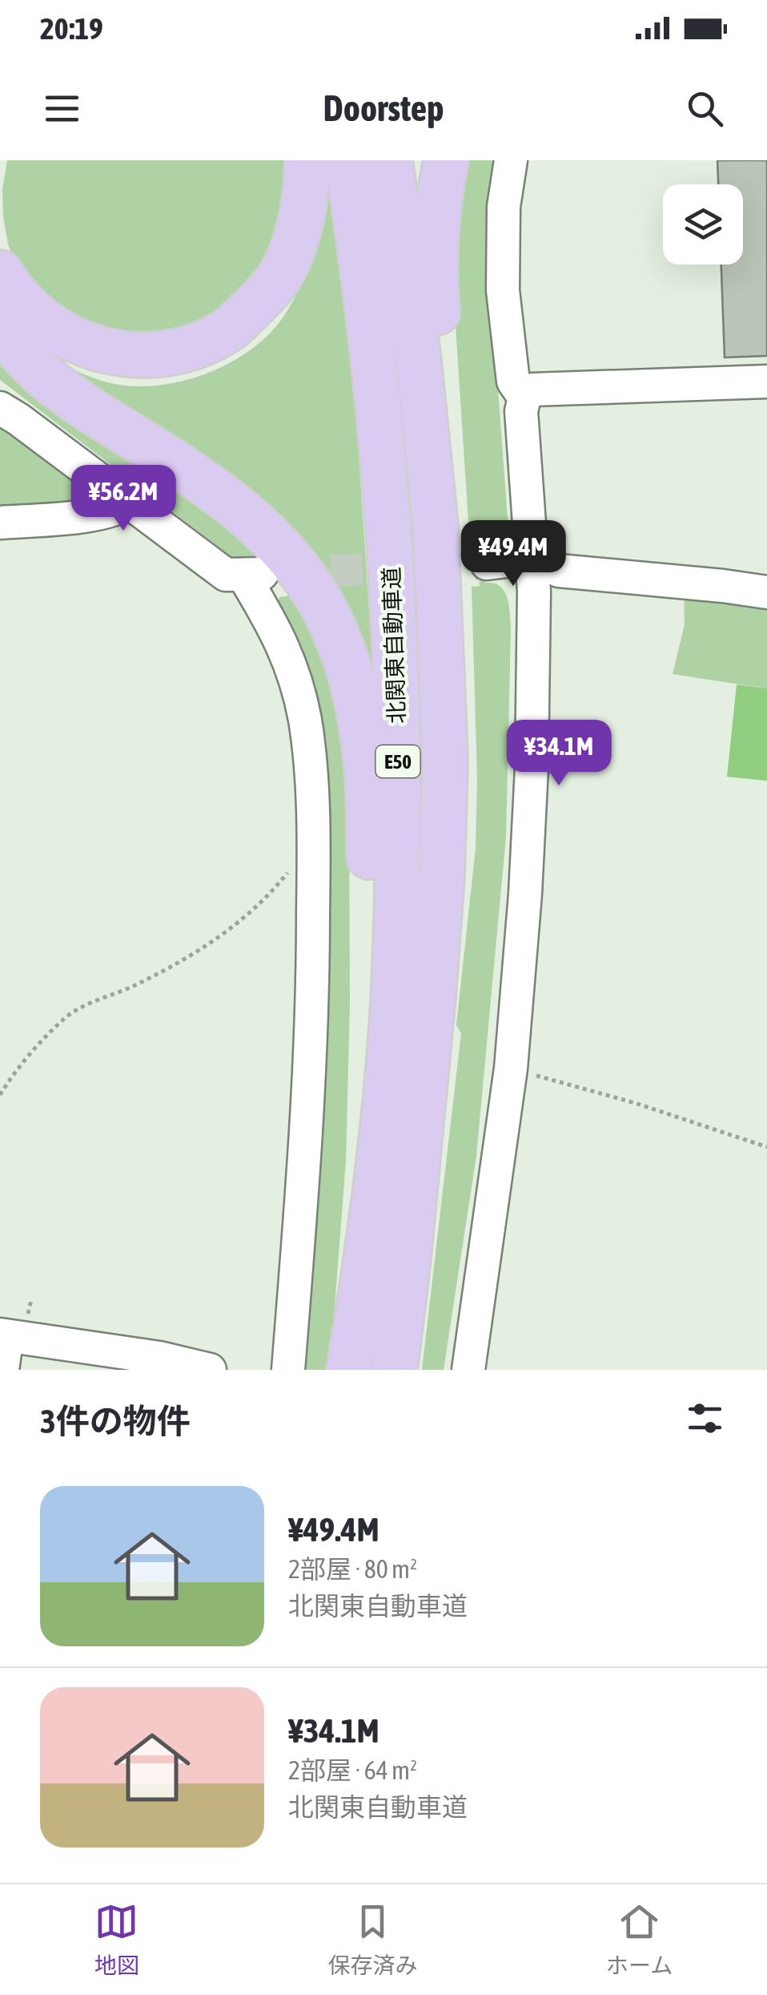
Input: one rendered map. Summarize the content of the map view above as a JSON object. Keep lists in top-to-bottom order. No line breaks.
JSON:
{"streets":{"highway":["北関東自動車道","E50"]},"page":{"status":"20:19","header":"Doorstep","price":["¥56.2M","¥49.4M","¥34.1M"],"heading":"3件の物件","list":[{"name":"¥49.4M","note":"2部屋 · 80 m² · 北関東自動車道"},{"name":"¥34.1M","note":"2部屋 · 64 m² · 北関東自動車道"}],"tabs":["地図","保存済み","ホーム"]}}
